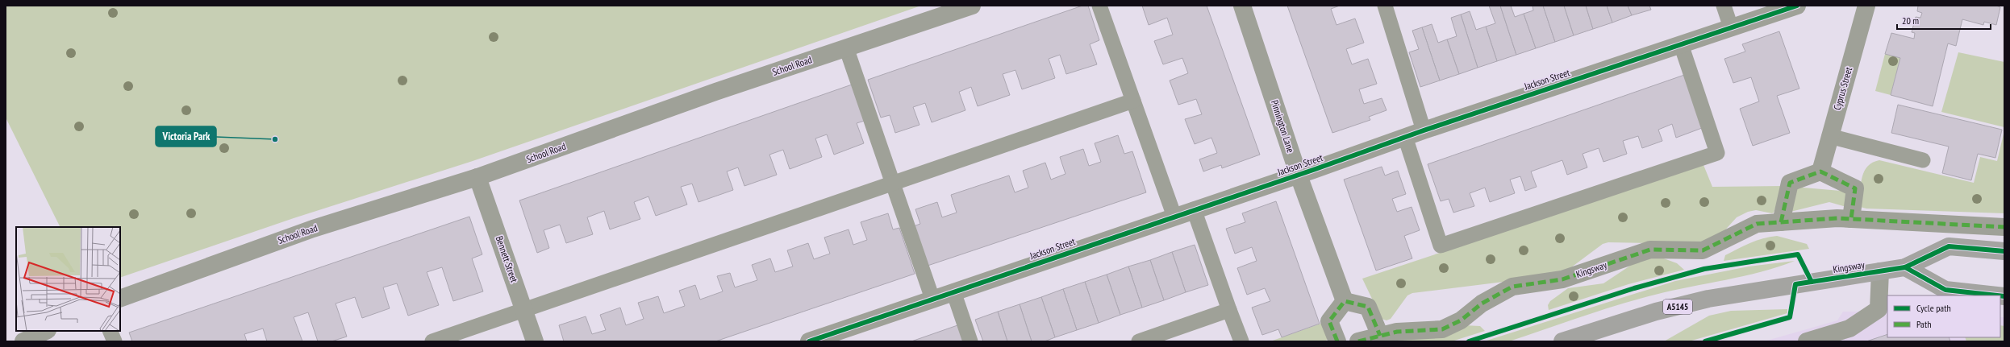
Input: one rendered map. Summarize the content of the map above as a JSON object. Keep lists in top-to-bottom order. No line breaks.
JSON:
{"streets":{"main road":["Kingsway","A5145"],"street":["School Road","Jackson Street","Cyprus Street","Pinnington Lane","Bennett Street"]},"crossings":[["School Road","Bennett Street"],["Jackson Street","Pinnington Lane"]],"places":["Victoria Park"],"legend":["Cycle path","Path"],"scale_bar":"20 m"}
